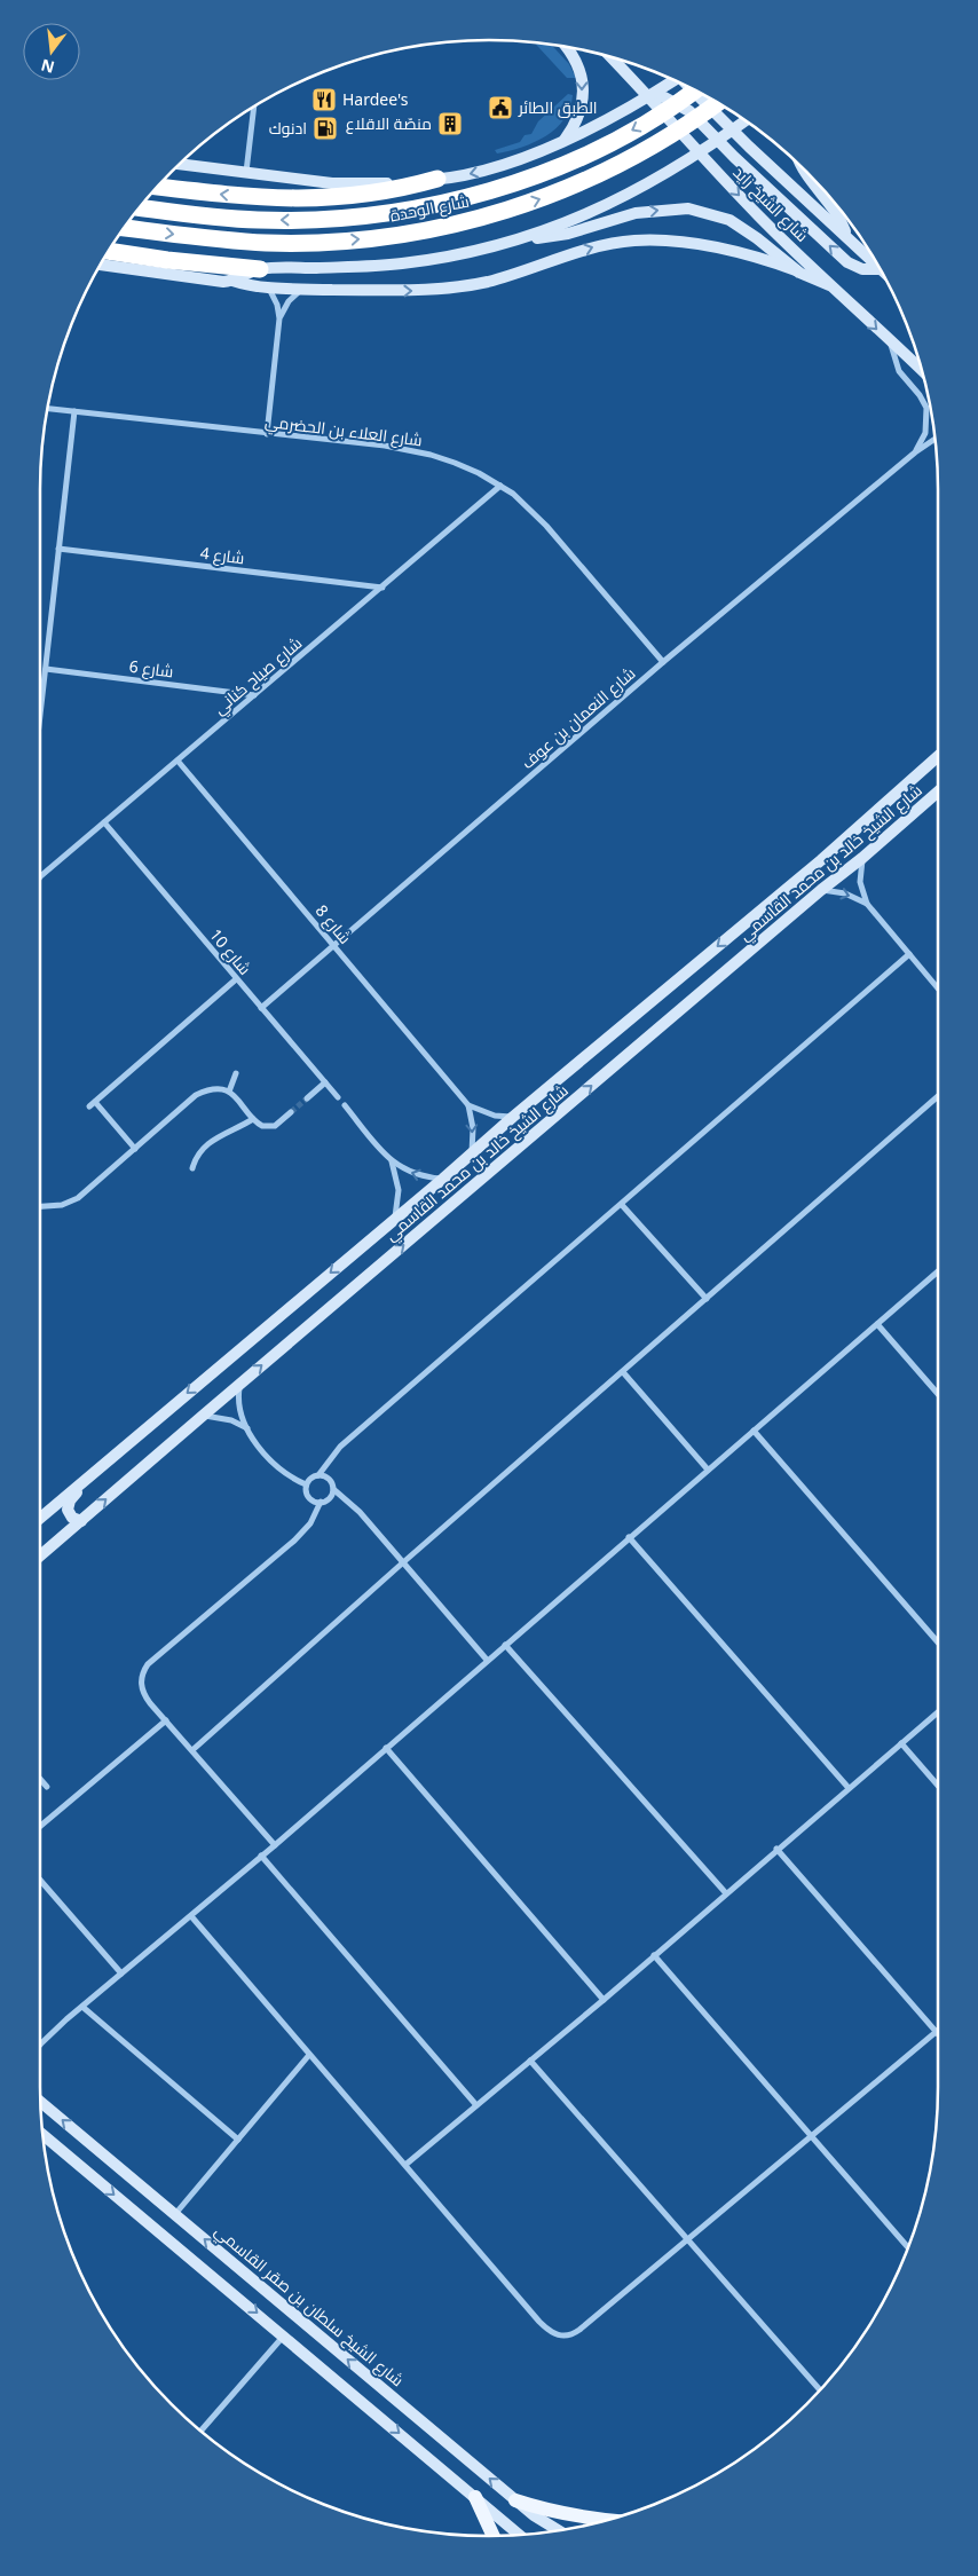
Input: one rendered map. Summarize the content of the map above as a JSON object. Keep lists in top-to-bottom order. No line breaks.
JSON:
{"streets":{"highway":["شارع الوحدة"],"street":["شارع الشيخ زايد","شارع العلاء بن الحضرمي","شارع 4","شارع 6","شارع صياح كناني","شارع النعمان بن عوف","شارع الشيخ خالد بن محمد القاسمي","شارع 8","شارع 10","شارع الشيخ سلطان بن صقر القاسمي"]},"crossings":[["شارع الشيخ زايد","شارع النعمان بن عوف"],["شارع العلاء بن الحضرمي","شارع صياح كناني"],["شارع العلاء بن الحضرمي","شارع النعمان بن عوف"],["شارع 4","شارع صياح كناني"],["شارع 6","شارع صياح كناني"],["شارع صياح كناني","شارع 8"],["شارع صياح كناني","شارع 10"],["شارع النعمان بن عوف","شارع 8"],["شارع النعمان بن عوف","شارع 10"],["شارع الشيخ خالد بن محمد القاسمي","شارع 8"]],"places":{"restaurant":["Hardee's"],"public building":["الطبق الطائر"],"building":["منصّة الاقلاع"],"fuel station":["ادنوك"]},"north":"bottom"}
